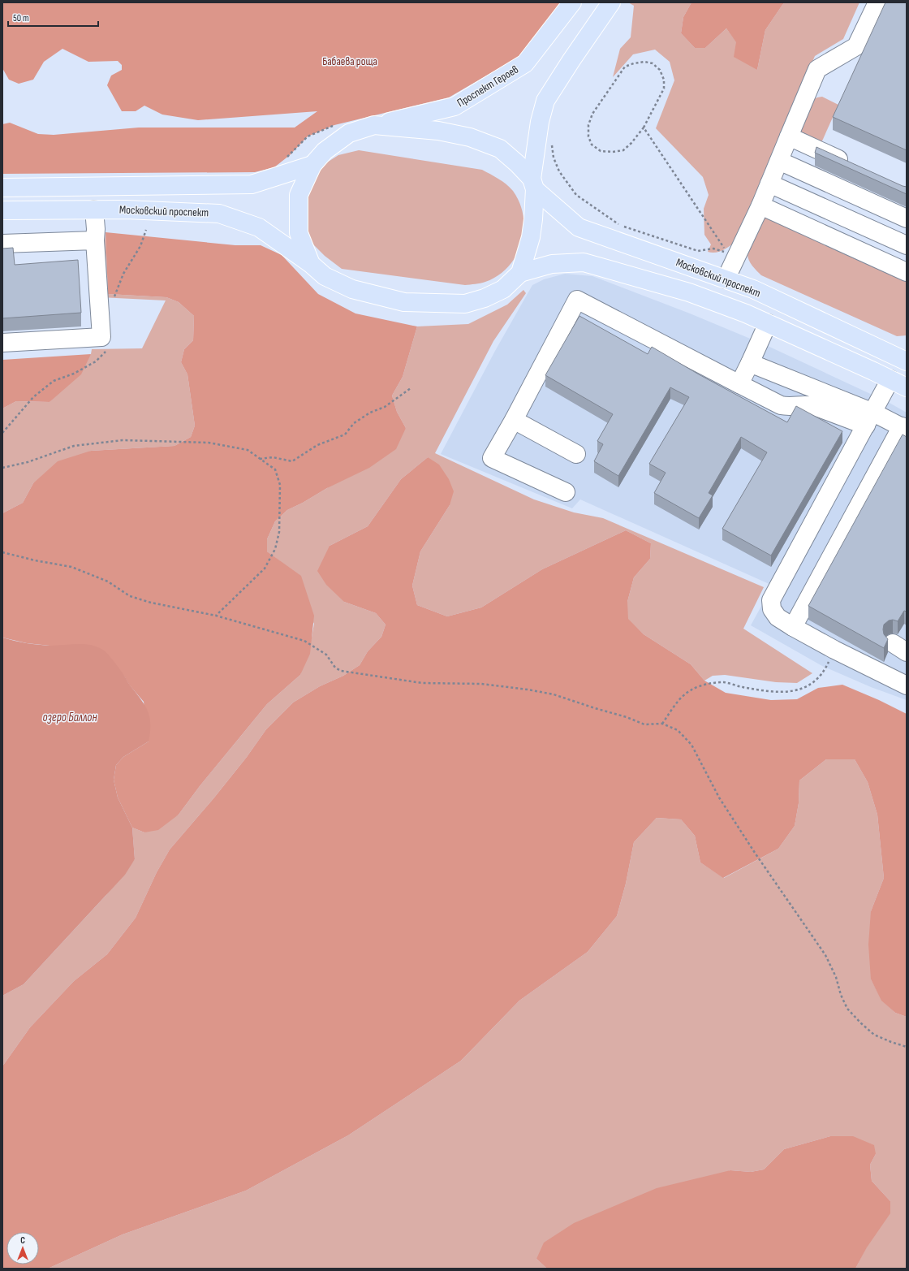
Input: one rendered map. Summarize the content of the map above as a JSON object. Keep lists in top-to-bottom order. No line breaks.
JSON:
{"streets":{"main road":["Проспект Героев","Московский проспект"]},"crossings":[["Проспект Героев","Московский проспект"]],"water":["озеро Баллон"],"parks":["Бабаева роща"],"scale_bar":"50 m","north":"top"}
